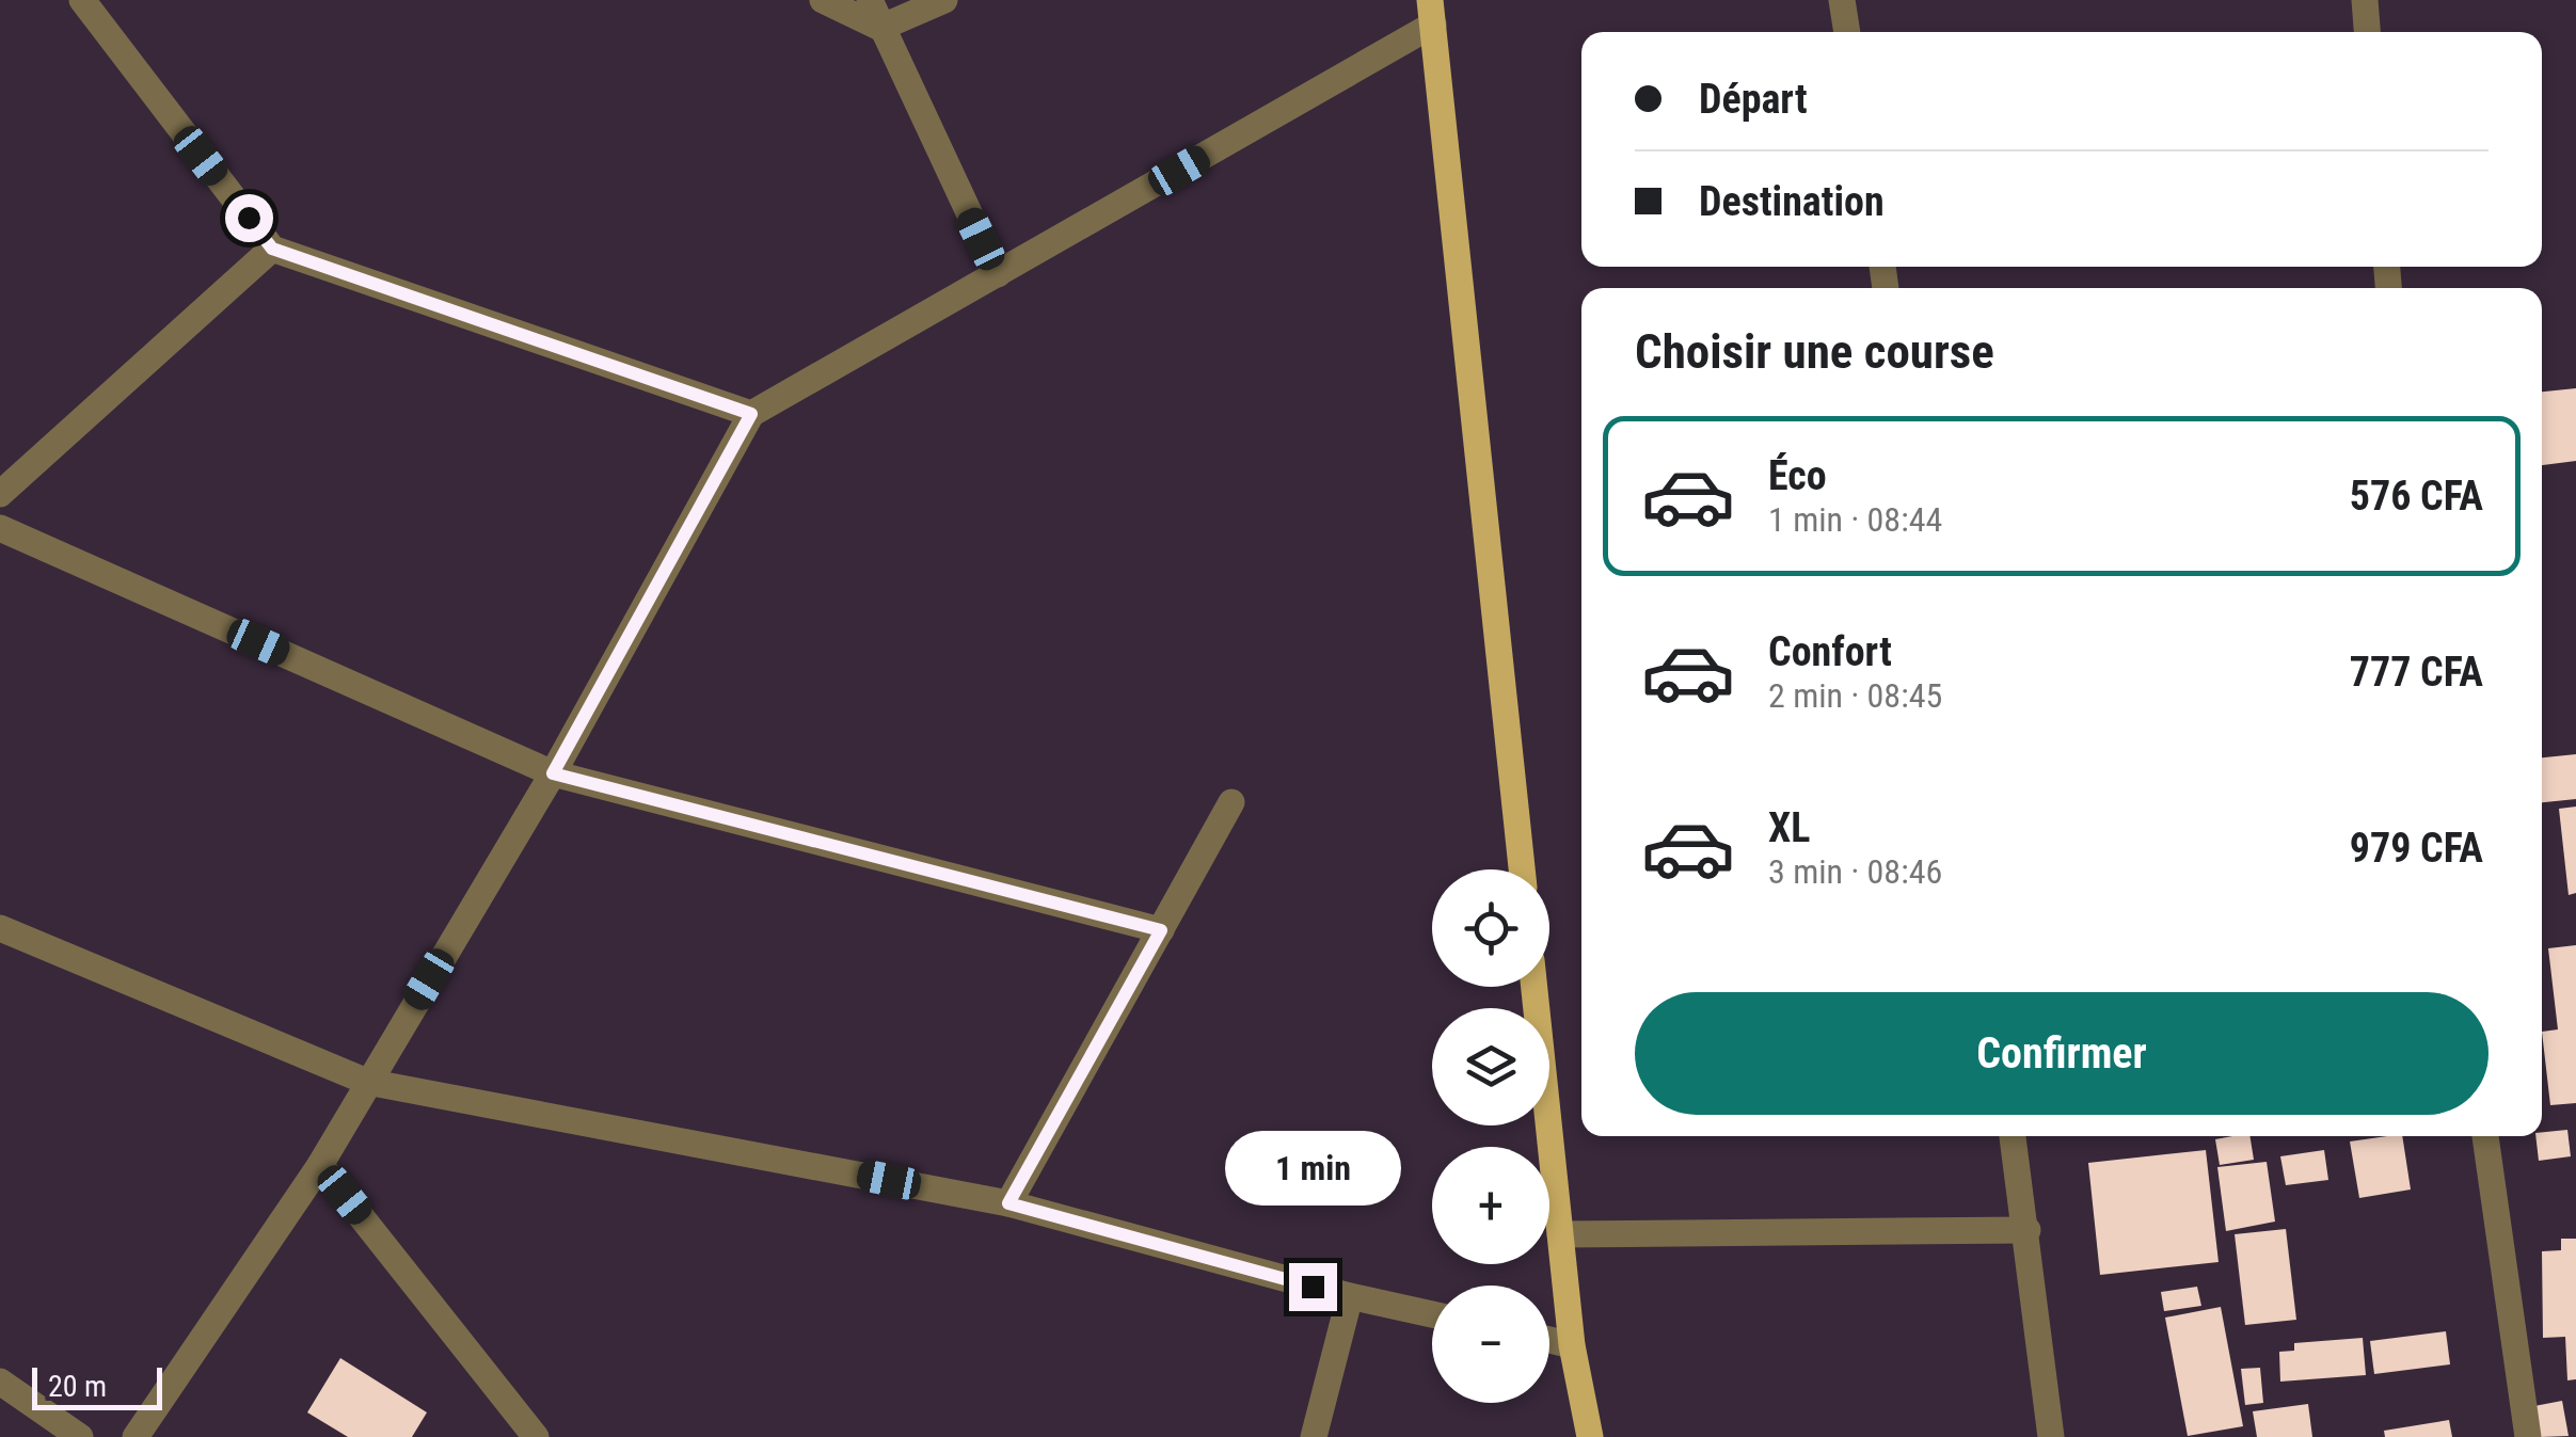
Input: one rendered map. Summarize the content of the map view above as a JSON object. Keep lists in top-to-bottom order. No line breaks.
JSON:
{"scale_bar":"20 m","page":{"banner":["Départ","Destination"],"heading":"Choisir une course","list":[{"name":"Éco","note":"1 min · 08:44","value":"576 CFA"},{"name":"Confort","note":"2 min · 08:45","value":"777 CFA"},{"name":"XL","note":"3 min · 08:46","value":"979 CFA"}],"map_buttons":["+","−"],"buttons":"Confirmer","bubble":"1 min","scale":"20 m"}}
